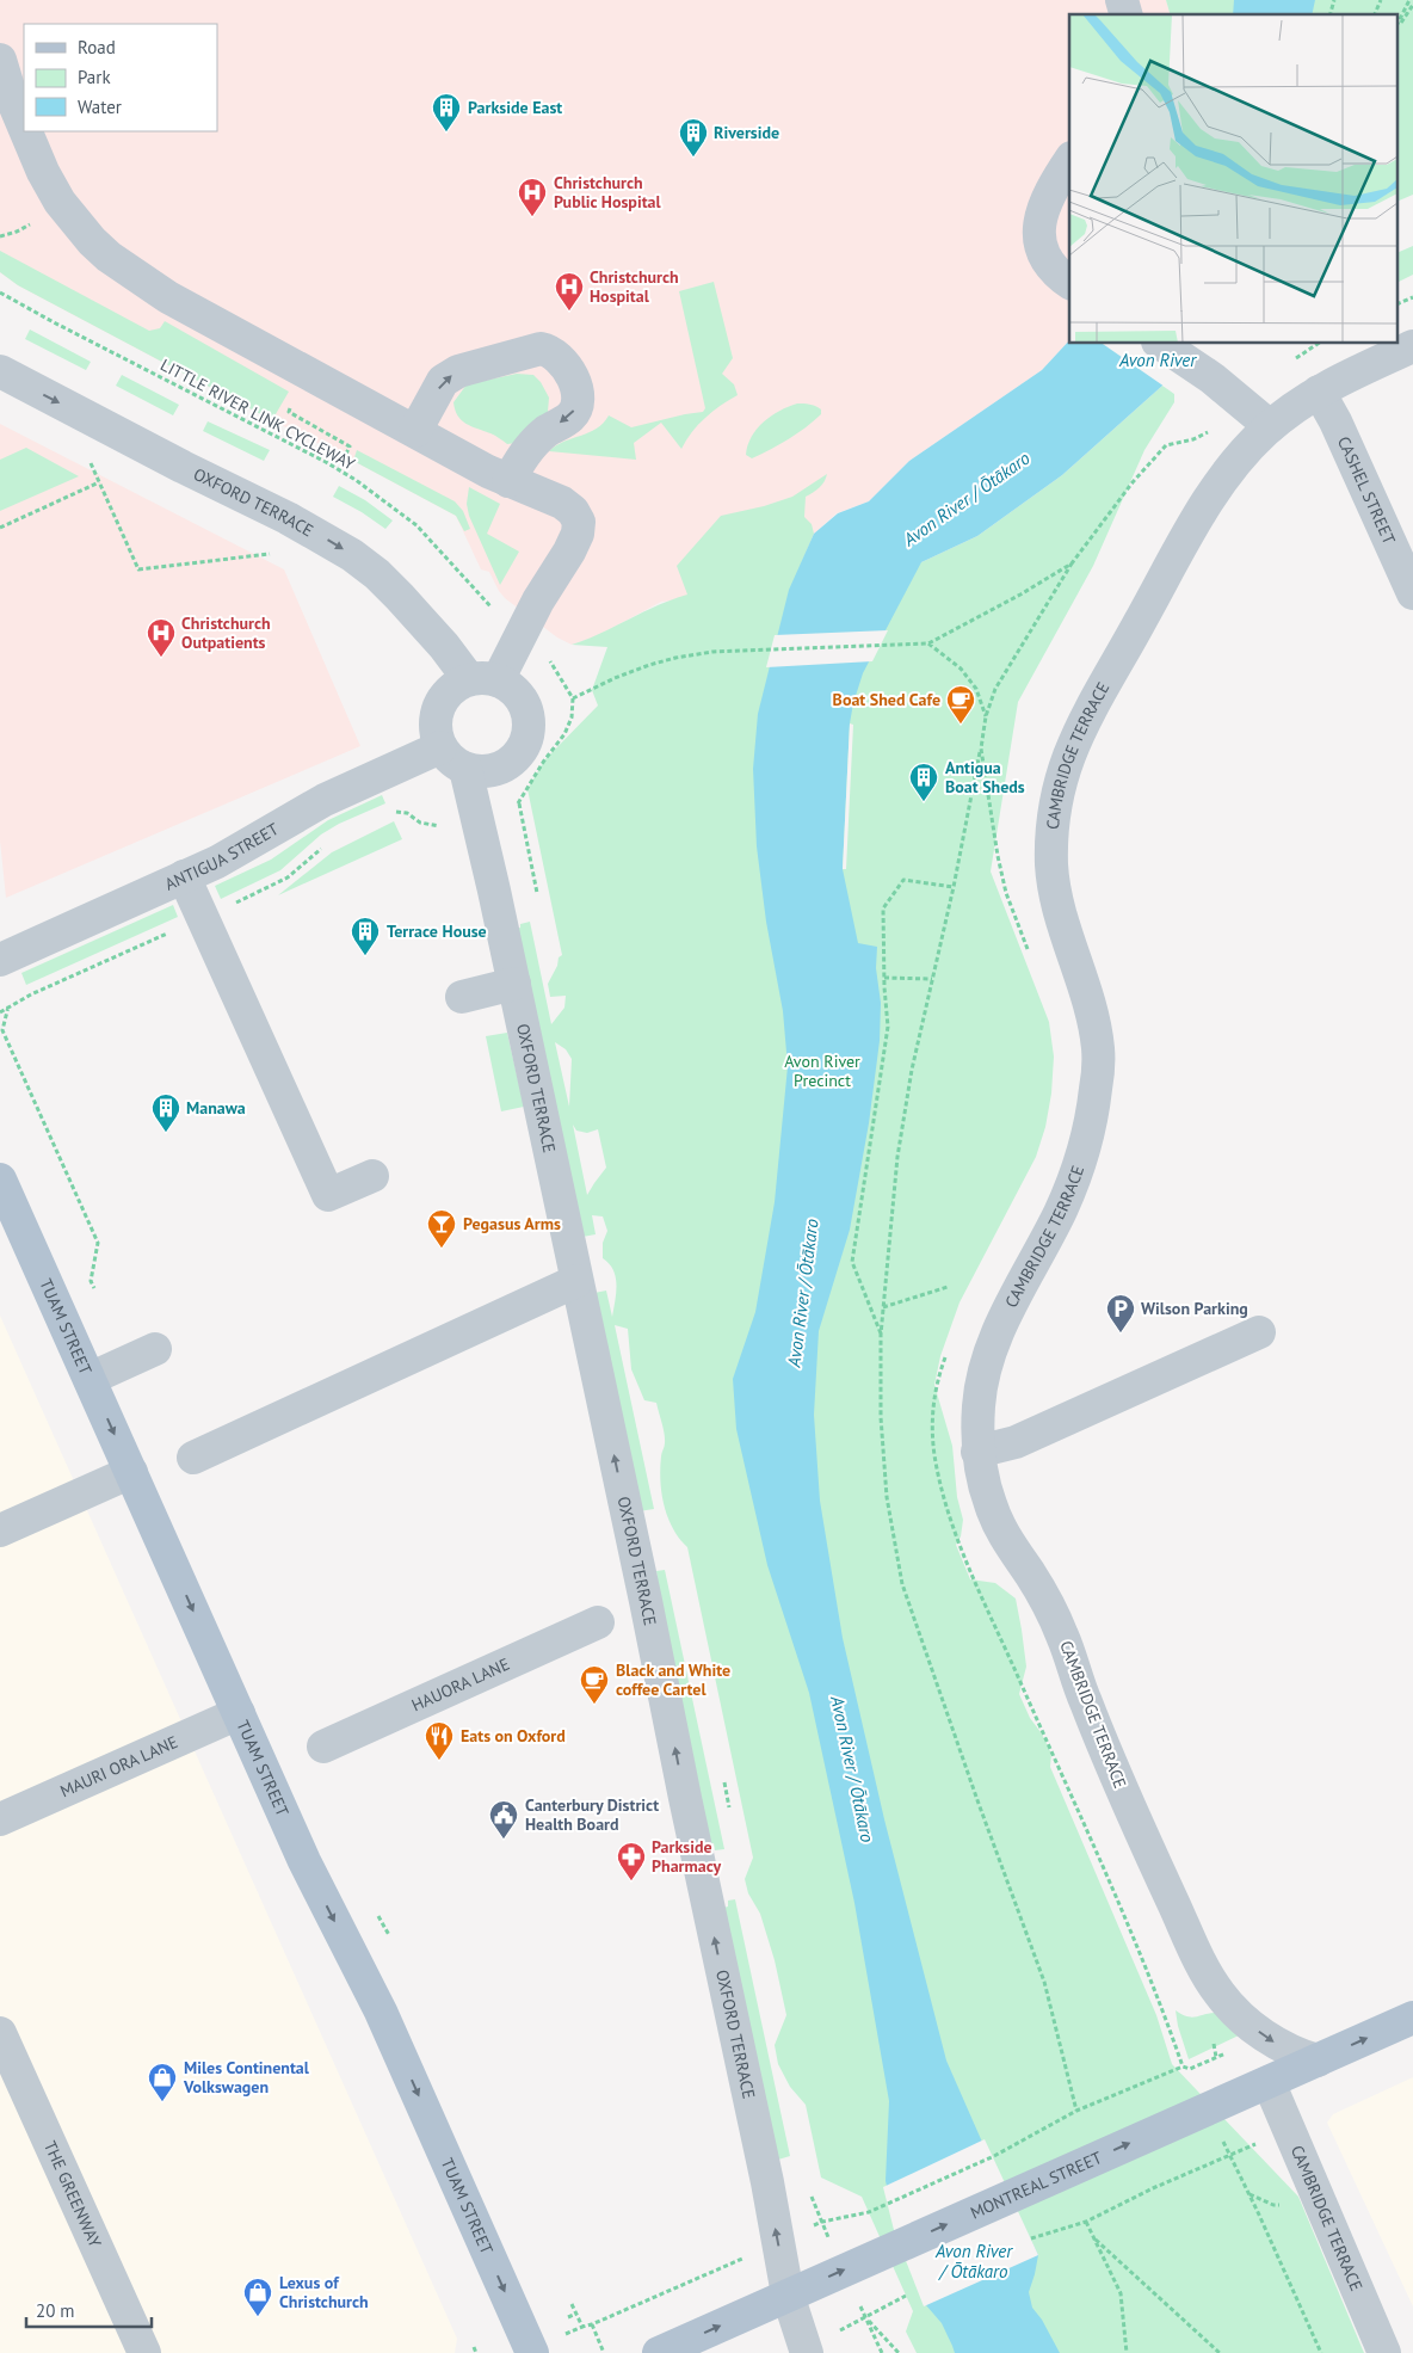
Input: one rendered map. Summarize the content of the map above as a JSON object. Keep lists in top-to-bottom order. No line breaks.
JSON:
{"streets":{"main road":["TUAM STREET","MONTREAL STREET"],"street":["CASHEL STREET","OXFORD TERRACE","CAMBRIDGE TERRACE","ANTIGUA STREET","HAUORA LANE","MAURI ORA LANE","THE GREENWAY"],"path":["LITTLE RIVER LINK CYCLEWAY"]},"crossings":[["CASHEL STREET","CAMBRIDGE TERRACE"],["OXFORD TERRACE","ANTIGUA STREET"],["OXFORD TERRACE","MONTREAL STREET"],["CAMBRIDGE TERRACE","MONTREAL STREET"],["TUAM STREET","MAURI ORA LANE"]],"one_way":["TUAM STREET","MONTREAL STREET"],"water":["Avon River","Avon River / Ōtākaro"],"parks":["Avon River Precinct"],"places":{"building":["Parkside East","Riverside","Antigua Boat Sheds","Terrace House","Manawa"],"hospital":["Christchurch Public Hospital","Christchurch Hospital","Christchurch Outpatients"],"cafe":["Boat Shed Cafe","Black and White coffee Cartel"],"bar":["Pegasus Arms"],"parking":["Wilson Parking"],"restaurant":["Eats on Oxford"],"public building":["Canterbury District Health Board"],"pharmacy":["Parkside Pharmacy"],"shop":["Miles Continental Volkswagen","Lexus of Christchurch"]},"legend":["Road","Park","Water"],"scale_bar":"20 m"}
